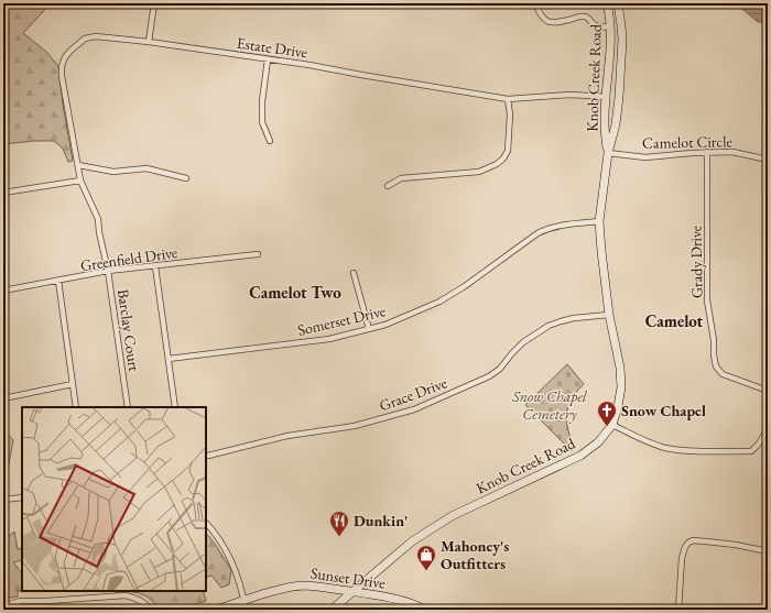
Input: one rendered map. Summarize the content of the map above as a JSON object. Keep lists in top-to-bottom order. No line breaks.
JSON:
{"streets":{"main road":["Knob Creek Road","Sunset Drive"],"street":["Estate Drive","Camelot Circle","Greenfield Drive","Grady Drive","Somerset Drive","Barclay Court","Grace Drive"]},"crossings":[["Estate Drive","Knob Creek Road"],["Estate Drive","Barclay Court"],["Knob Creek Road","Camelot Circle"],["Knob Creek Road","Somerset Drive"],["Knob Creek Road","Grace Drive"],["Knob Creek Road","Sunset Drive"],["Camelot Circle","Grady Drive"],["Greenfield Drive","Barclay Court"]],"districts":["Camelot Two","Camelot"],"parks":["Snow Chapel Cemetery"],"places":{"church":["Snow Chapel"],"restaurant":["Dunkin'"],"shop":["Mahoney's Outfitters"]}}
